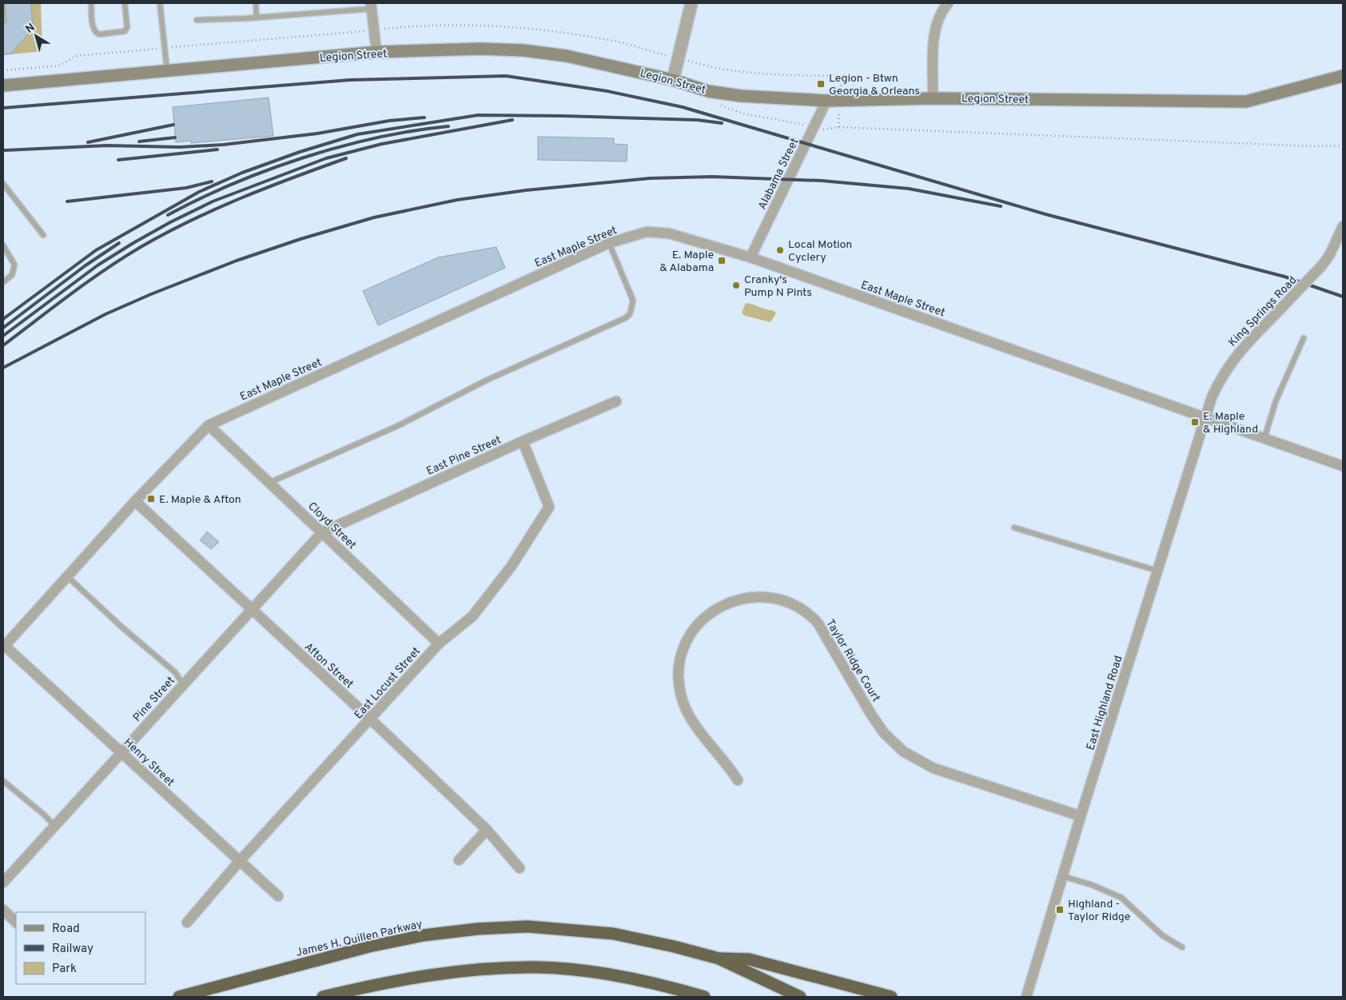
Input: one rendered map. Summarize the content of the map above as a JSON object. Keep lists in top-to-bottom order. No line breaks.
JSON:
{"streets":{"highway":["James H. Quillen Parkway"],"main road":["Legion Street"],"street":["Alabama Street","East Maple Street","King Springs Road","East Pine Street","Cloyd Street","Taylor Ridge Court","Afton Street","East Locust Street","Pine Street","East Highland Road","Henry Street"]},"crossings":[["Legion Street","Alabama Street"],["Alabama Street","East Maple Street"],["East Maple Street","King Springs Road"],["East Maple Street","Cloyd Street"],["East Maple Street","Afton Street"],["East Maple Street","East Highland Road"],["East Maple Street","Henry Street"],["King Springs Road","East Highland Road"],["East Pine Street","Cloyd Street"],["East Pine Street","East Locust Street"],["East Pine Street","Pine Street"],["Cloyd Street","East Locust Street"],["Cloyd Street","Pine Street"],["Taylor Ridge Court","East Highland Road"],["Afton Street","East Locust Street"],["Afton Street","Pine Street"],["East Locust Street","Henry Street"],["Pine Street","Henry Street"]],"places":{"transit":["Legion - Btwn Georgia & Orleans","E. Maple & Alabama","E. Maple & Highland","E. Maple & Afton","Highland - Taylor Ridge"],"other":["Local Motion Cyclery","Cranky's Pump N Pints"]},"legend":["Road","Railway","Park"],"north":"top left"}
